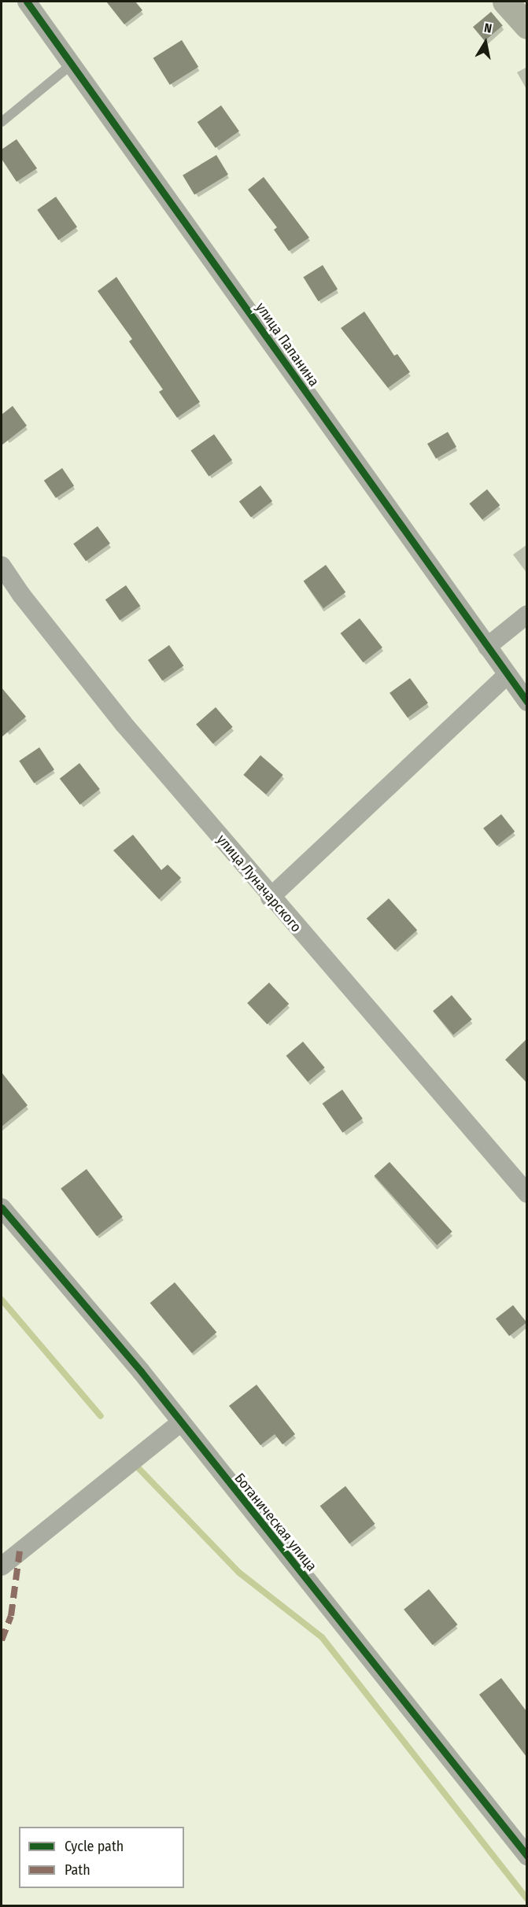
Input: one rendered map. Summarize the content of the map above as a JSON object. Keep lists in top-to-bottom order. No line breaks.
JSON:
{"streets":{"street":["улица Папанина","улица Луначарского","Ботаническая улица"]},"legend":["Cycle path","Path"],"north":"top"}
